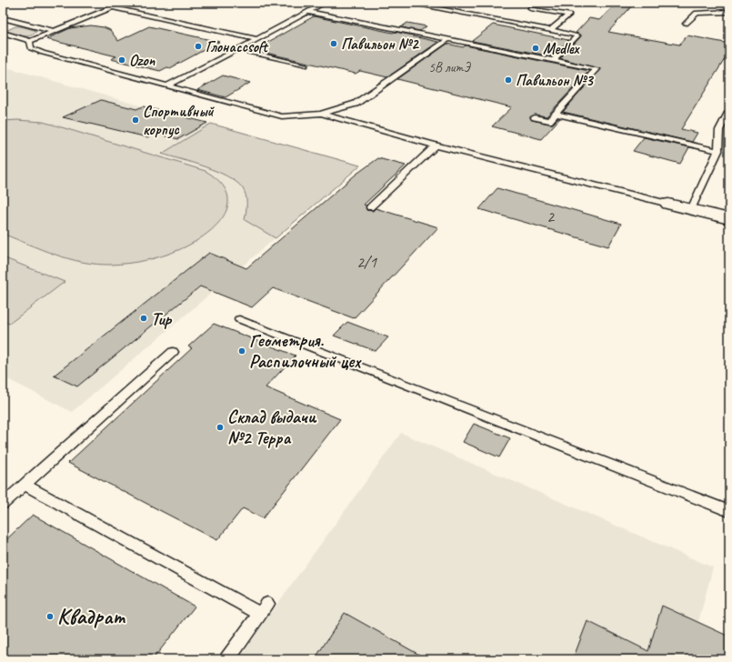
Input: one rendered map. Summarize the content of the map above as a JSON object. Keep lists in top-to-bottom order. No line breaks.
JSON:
{"places":["Павильон №2","Глонассsoft","Medlex","Ozon","Павильон №3","Спортивный корпус","Тир","Геометрия. Распилочный цех","Склад выдачи №2 Терра","Квадрат"],"house_numbers":["5В литЭ","2","2/1"]}
